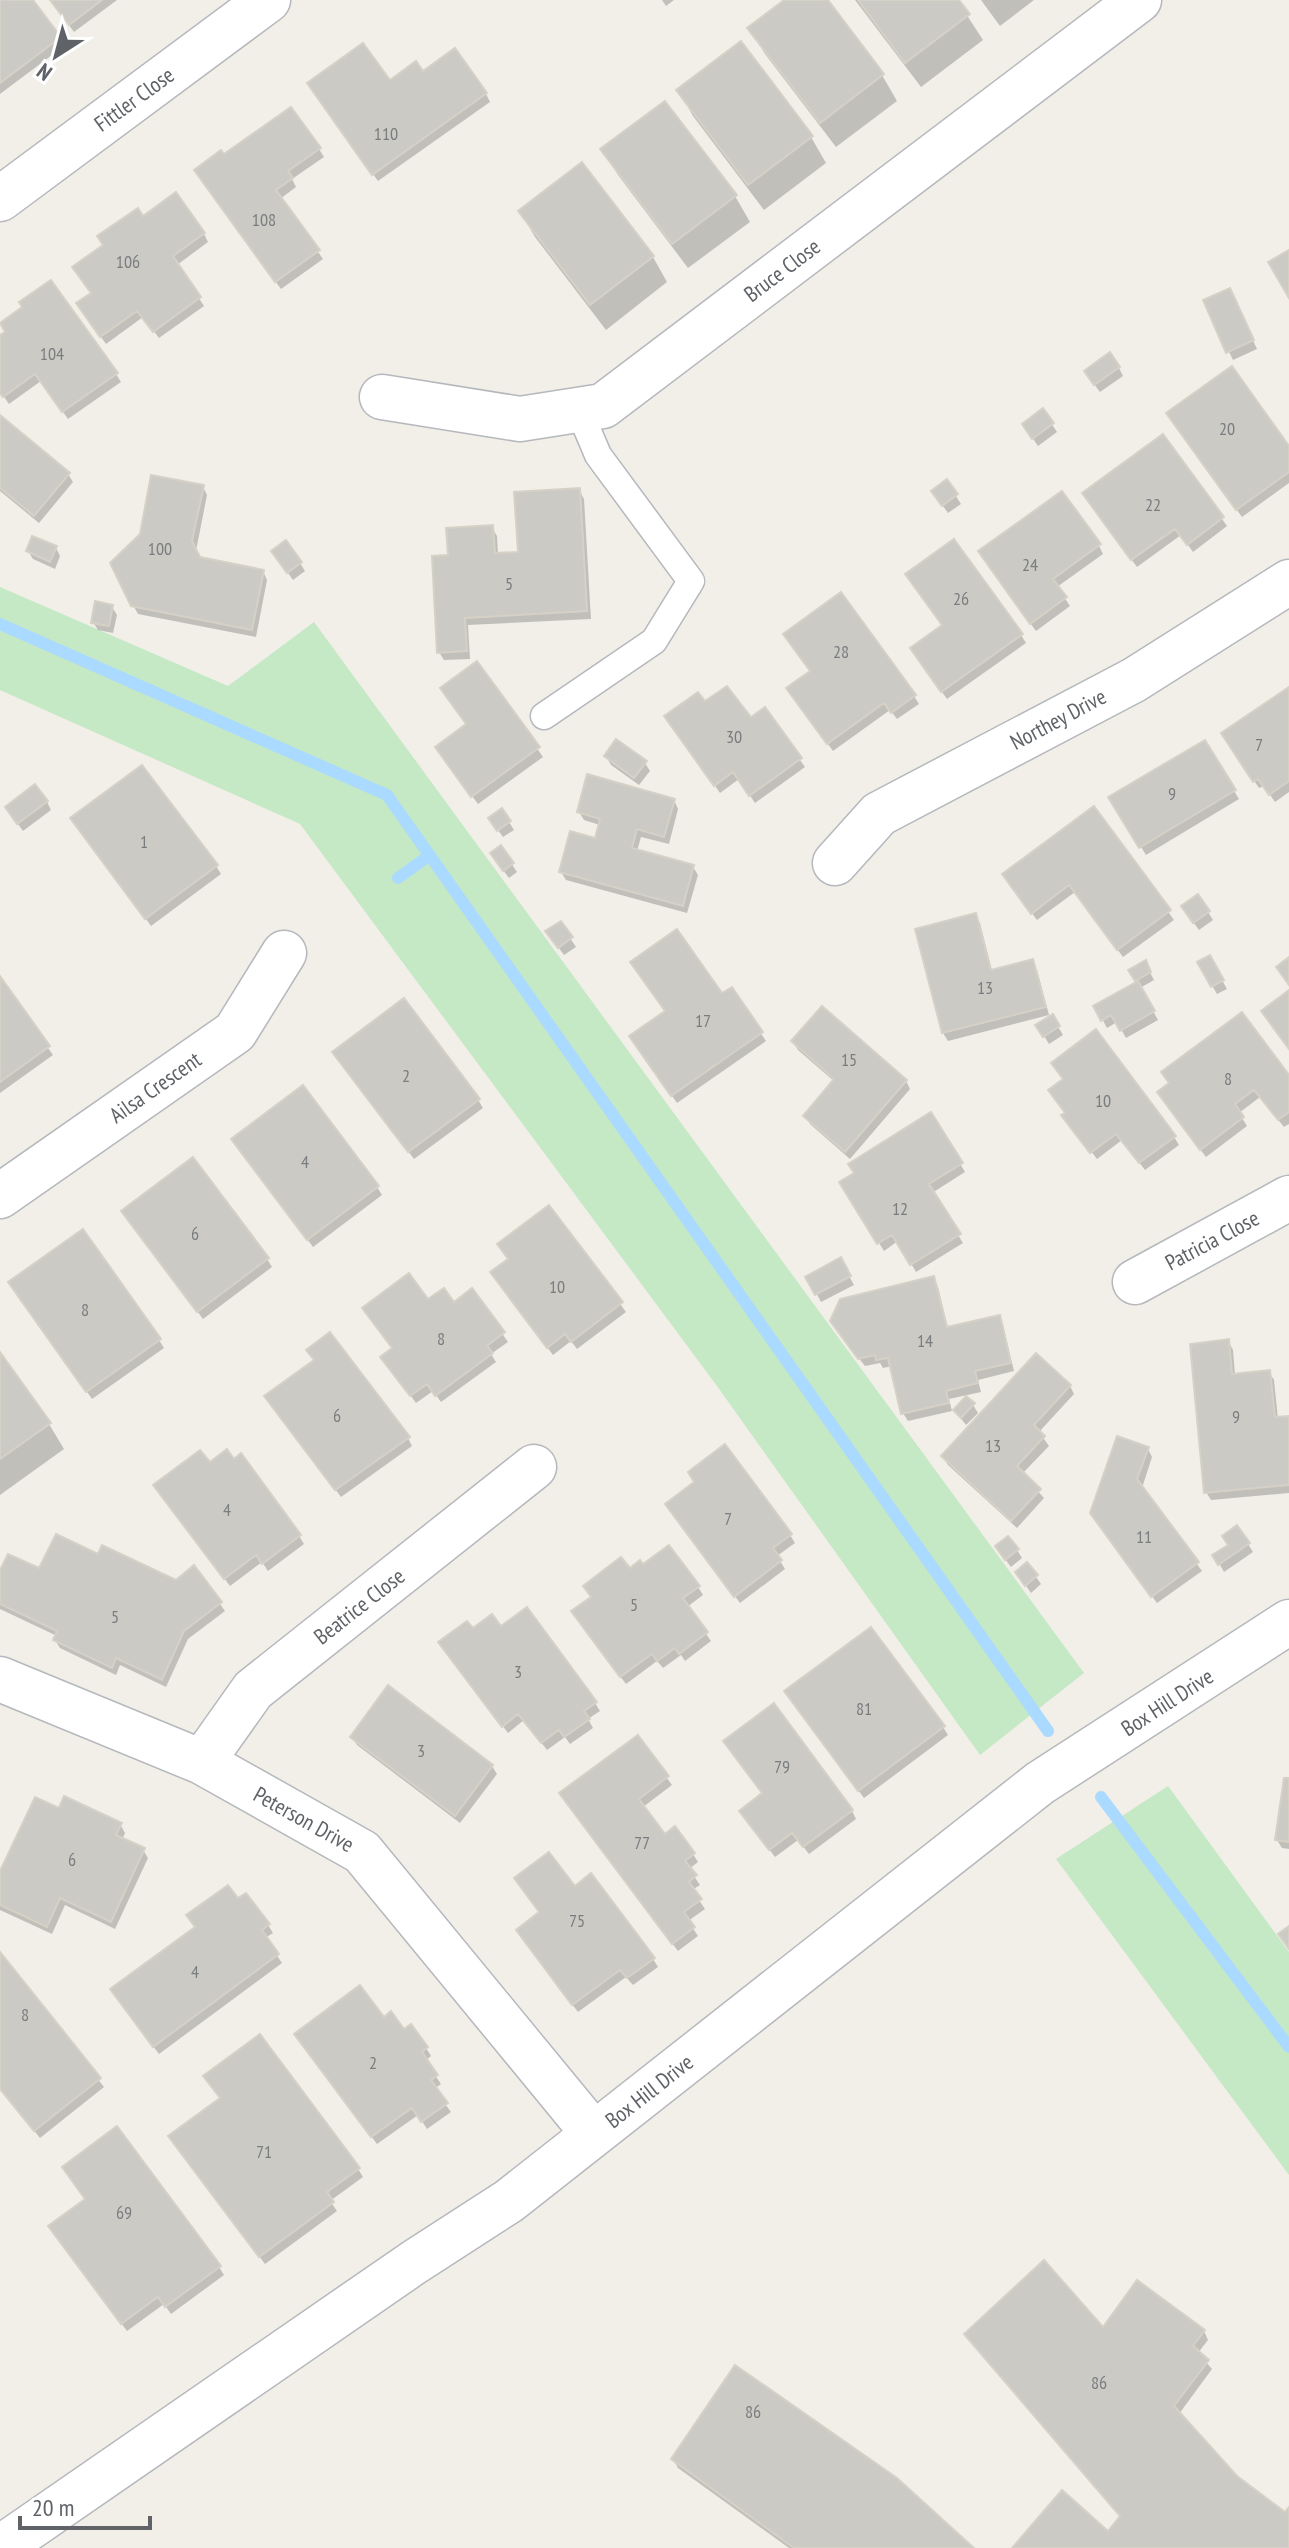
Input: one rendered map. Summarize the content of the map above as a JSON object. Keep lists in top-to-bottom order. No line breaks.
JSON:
{"streets":{"street":["Fittler Close","Bruce Close","Northey Drive","Ailsa Crescent","Patricia Close","Beatrice Close","Box Hill Drive","Peterson Drive"]},"crossings":[["Beatrice Close","Peterson Drive"],["Box Hill Drive","Peterson Drive"]],"house_numbers":["110","108","106","104","20","22","100","24","5","26","28","30","7","9","1","13","17","15","2","8","10","4","12","6","10","8","8","14","6","9","13","4","7","11","5","5","3","81","3","79","77","6","75","4","8","2","71","69","86","86"],"scale_bar":"20 m","north":"bottom left"}
